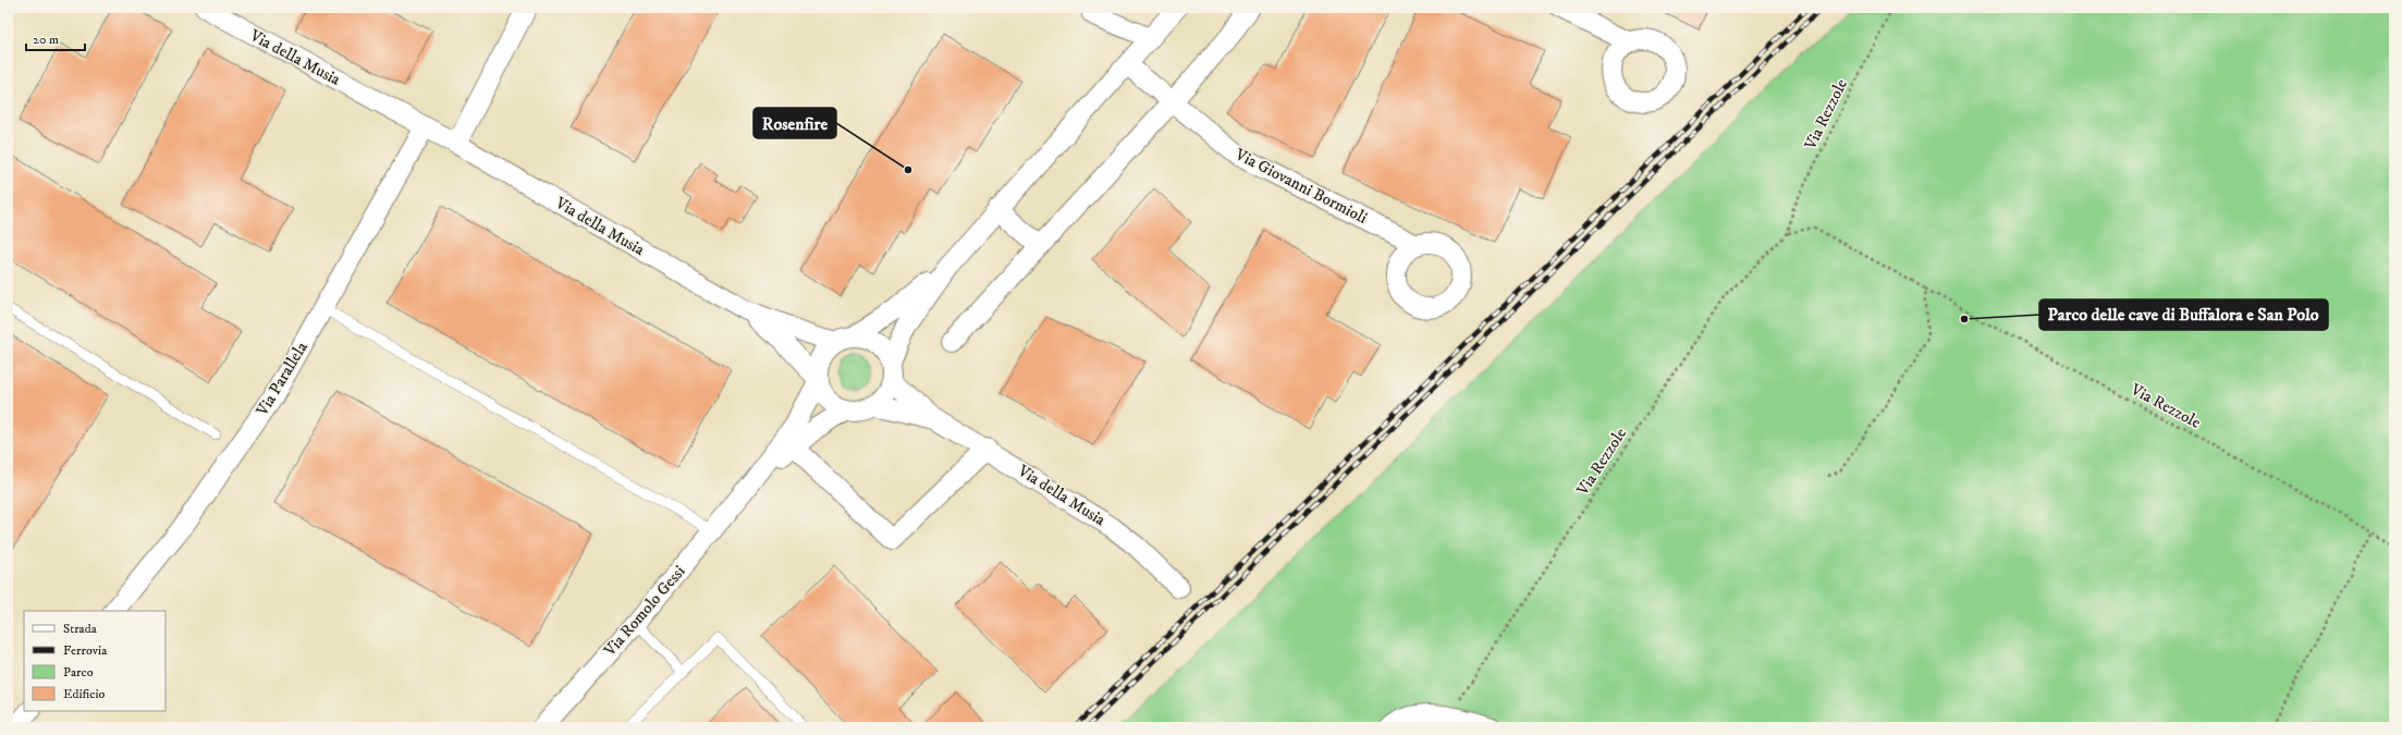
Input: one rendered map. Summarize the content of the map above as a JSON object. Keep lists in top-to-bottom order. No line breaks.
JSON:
{"streets":{"street":["Via della Musia","Via Giovanni Bormioli","Via Parallela","Via Romolo Gessi"],"path":["Via Rezzole"]},"crossings":[["Via della Musia","Via Parallela"],["Via della Musia","Via Romolo Gessi"]],"places":["Rosenfire","Parco delle cave di Buffalora e San Polo"],"legend":["Strada","Ferrovia","Parco","Edificio"],"scale_bar":"20 m"}
